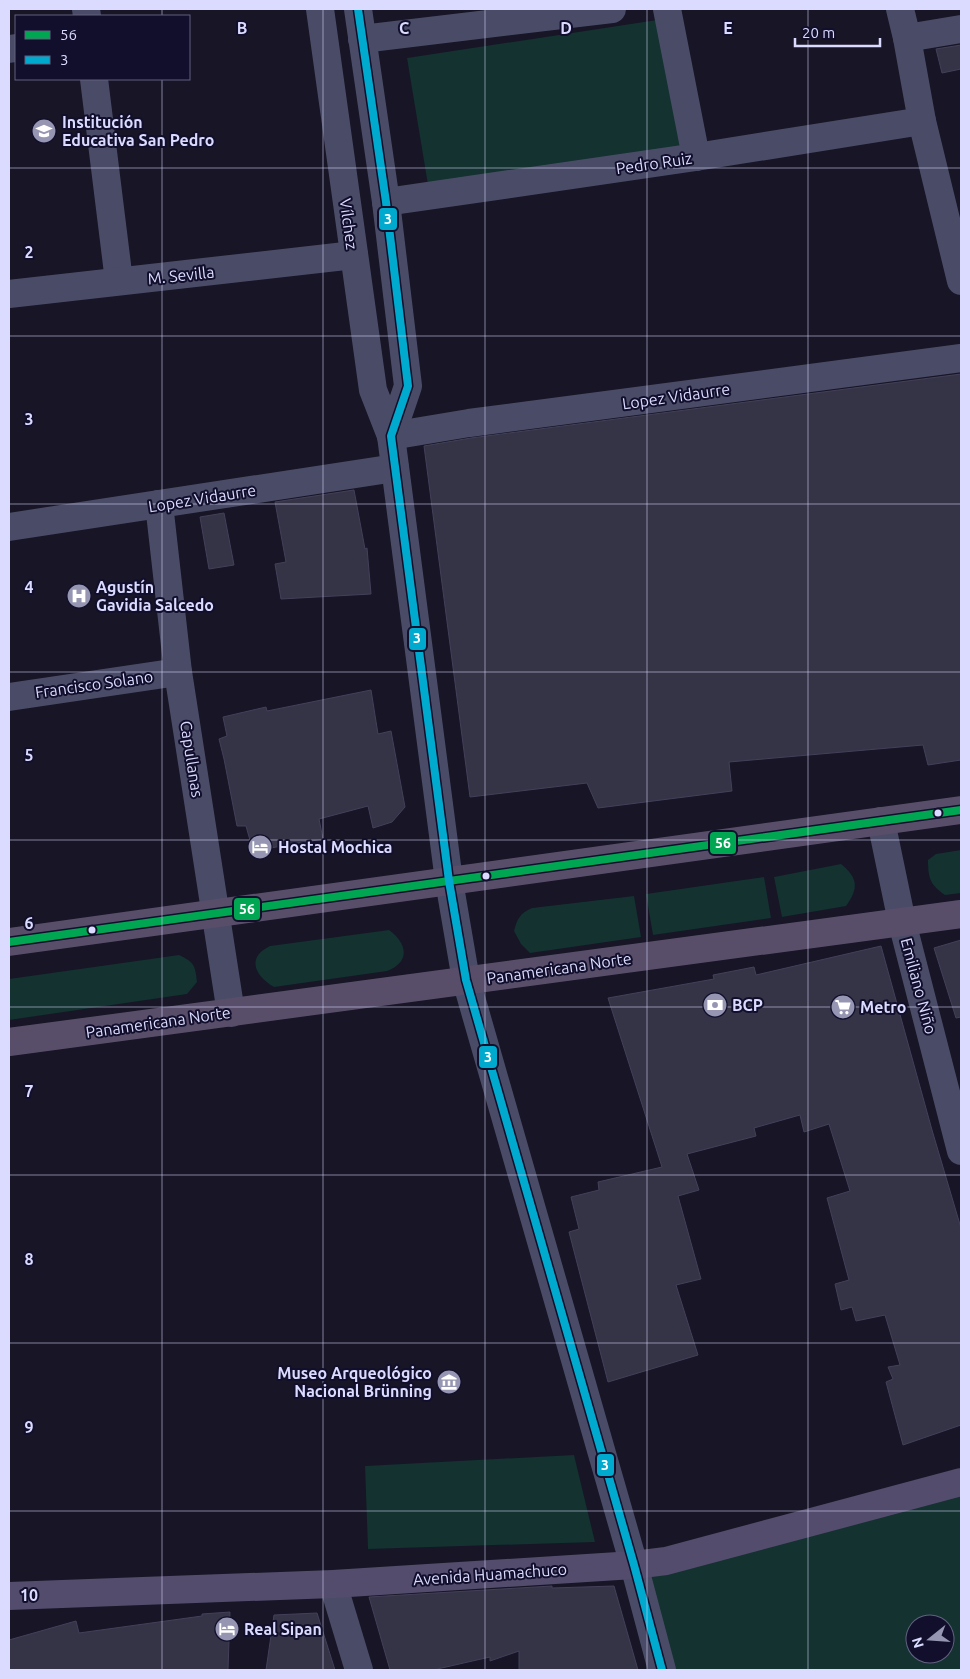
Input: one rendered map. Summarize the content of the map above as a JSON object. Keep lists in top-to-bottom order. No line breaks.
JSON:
{"streets":{"highway":["Panamericana Norte"],"main road":["Avenida Huamachuco"],"street":["Pedro Ruiz","Vílchez","M. Sevilla","Lopez Vidaurre","Francisco Solano","Capullanas","Emiliano Niño"]},"crossings":[["Pedro Ruiz","Vílchez"],["Vílchez","M. Sevilla"],["Vílchez","Lopez Vidaurre"],["Vílchez","Panamericana Norte"],["Vílchez","Avenida Huamachuco"],["Lopez Vidaurre","Capullanas"],["Francisco Solano","Capullanas"],["Capullanas","Panamericana Norte"],["Panamericana Norte","Emiliano Niño"]],"places":{"school or university":["Institución Educativa San Pedro"],"hospital":["Agustín Gavidia Salcedo"],"hotel":["Hostal Mochica","Real Sipan"],"bank":["BCP"],"supermarket":["Metro"],"museum":["Museo Arqueológico Nacional Brünning"]},"lines":["transit line 3","transit line 56"],"legend":["56","3"],"scale_bar":"20 m","north":"left","grid":{"columns":["B","C","D","E"],"rows":["2","3","4","5","6","7","8","9","10"]}}
